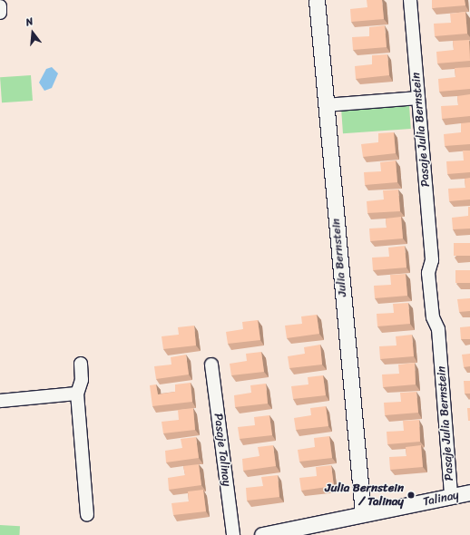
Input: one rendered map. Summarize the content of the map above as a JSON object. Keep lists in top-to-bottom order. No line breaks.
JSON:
{"streets":{"street":["Pasaje Julia Bernstein","Julia Bernstein","Pasaje Talinay","Talinay"]},"crossings":[["Pasaje Julia Bernstein","Talinay"],["Julia Bernstein","Talinay"]],"places":["Julia Bernstein / Talinay"],"north":"top"}
